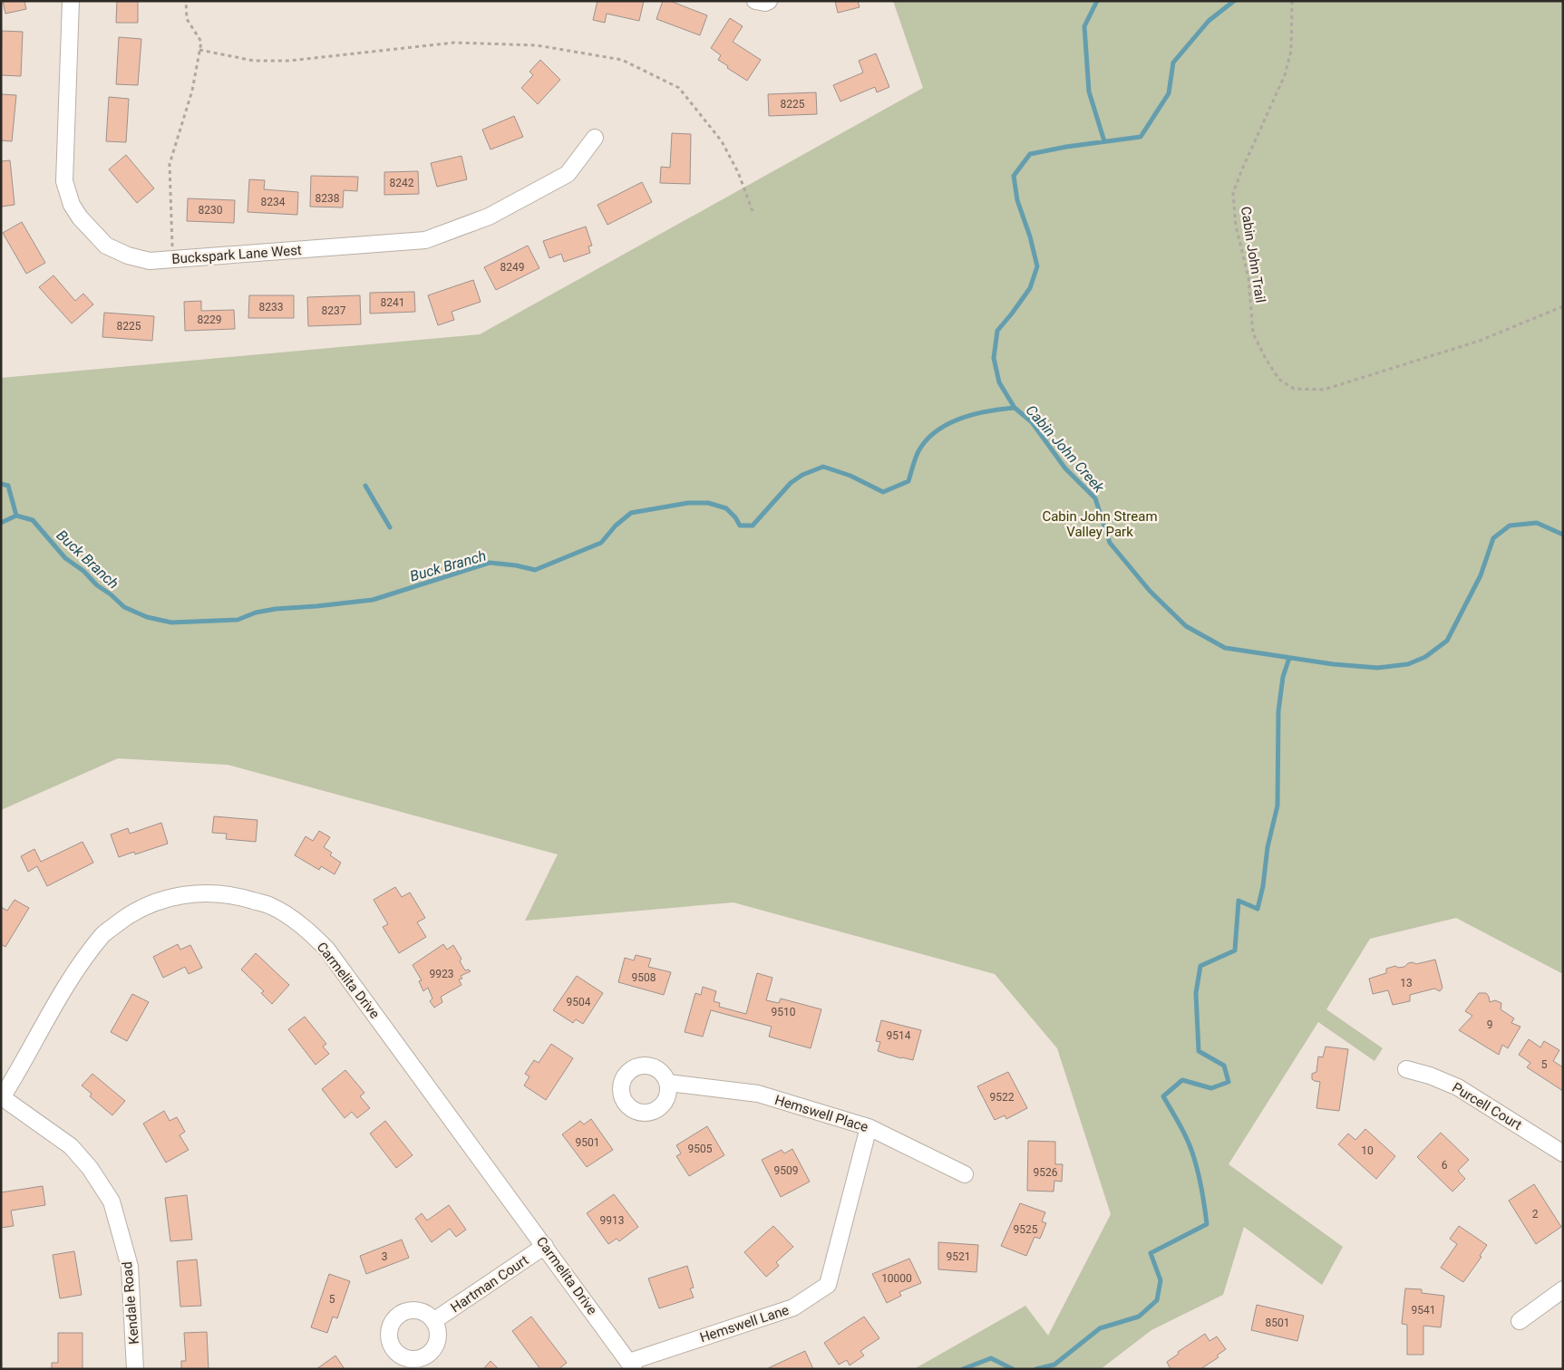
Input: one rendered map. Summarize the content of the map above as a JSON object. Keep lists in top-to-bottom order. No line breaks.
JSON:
{"streets":{"street":["Buckspark Lane West","Carmelita Drive","Purcell Court","Hemswell Place","Hartman Court","Kendale Road","Hemswell Lane"],"path":["Cabin John Trail"]},"crossings":[["Carmelita Drive","Hartman Court"],["Carmelita Drive","Kendale Road"],["Carmelita Drive","Hemswell Lane"],["Hemswell Place","Hemswell Lane"]],"water":["Cabin John Creek","Buck Branch"],"parks":["Cabin John Stream Valley Park"],"house_numbers":["8225","8242","8238","8234","8230","8249","8241","8233","8237","8229","8225","9923","9508","13","9504","9510","9","9514","5","9522","9501","9505","10","6","9509","9526","2","9913","9525","3","9521","10000","5","9541","8501"]}
